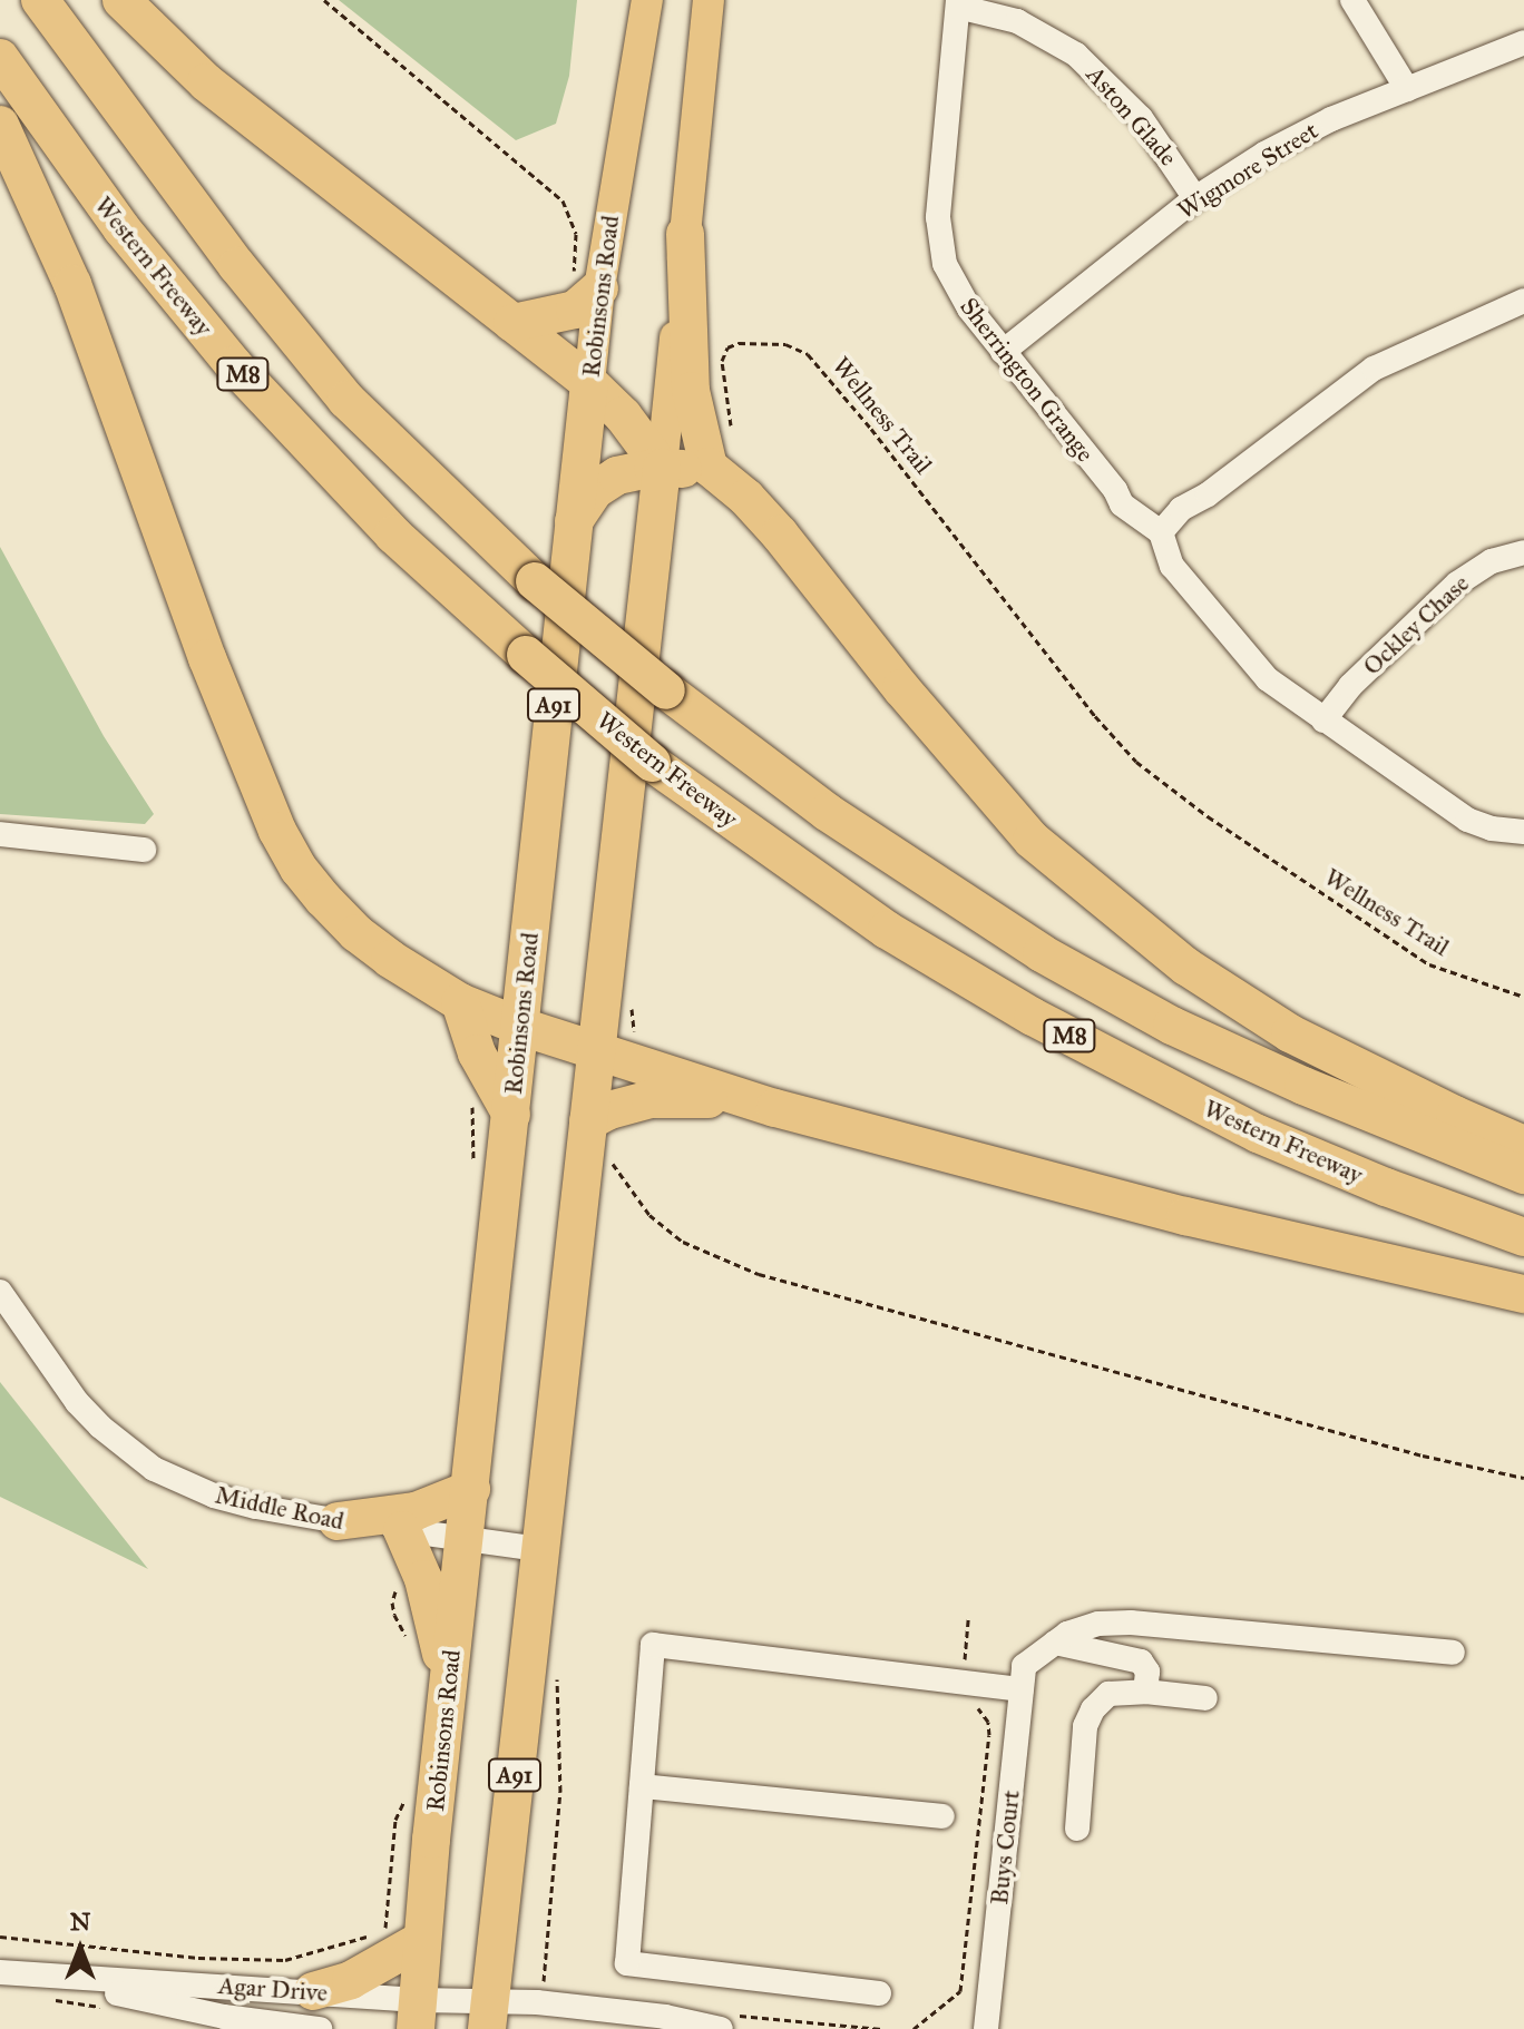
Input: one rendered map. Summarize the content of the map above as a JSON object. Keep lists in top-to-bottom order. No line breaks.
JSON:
{"streets":{"highway":["Western Freeway","Robinsons Road","M8","A91"],"street":["Aston Glade","Wigmore Street","Sherrington Grange","Ockley Chase","Middle Road","Buys Court","Agar Drive"],"path":["Wellness Trail"]},"crossings":[["Aston Glade","Wigmore Street"],["Aston Glade","Sherrington Grange"],["Wigmore Street","Sherrington Grange"],["Robinsons Road","Middle Road"],["Robinsons Road","Agar Drive"],["A91","Middle Road"],["A91","Agar Drive"]],"north":"top"}
